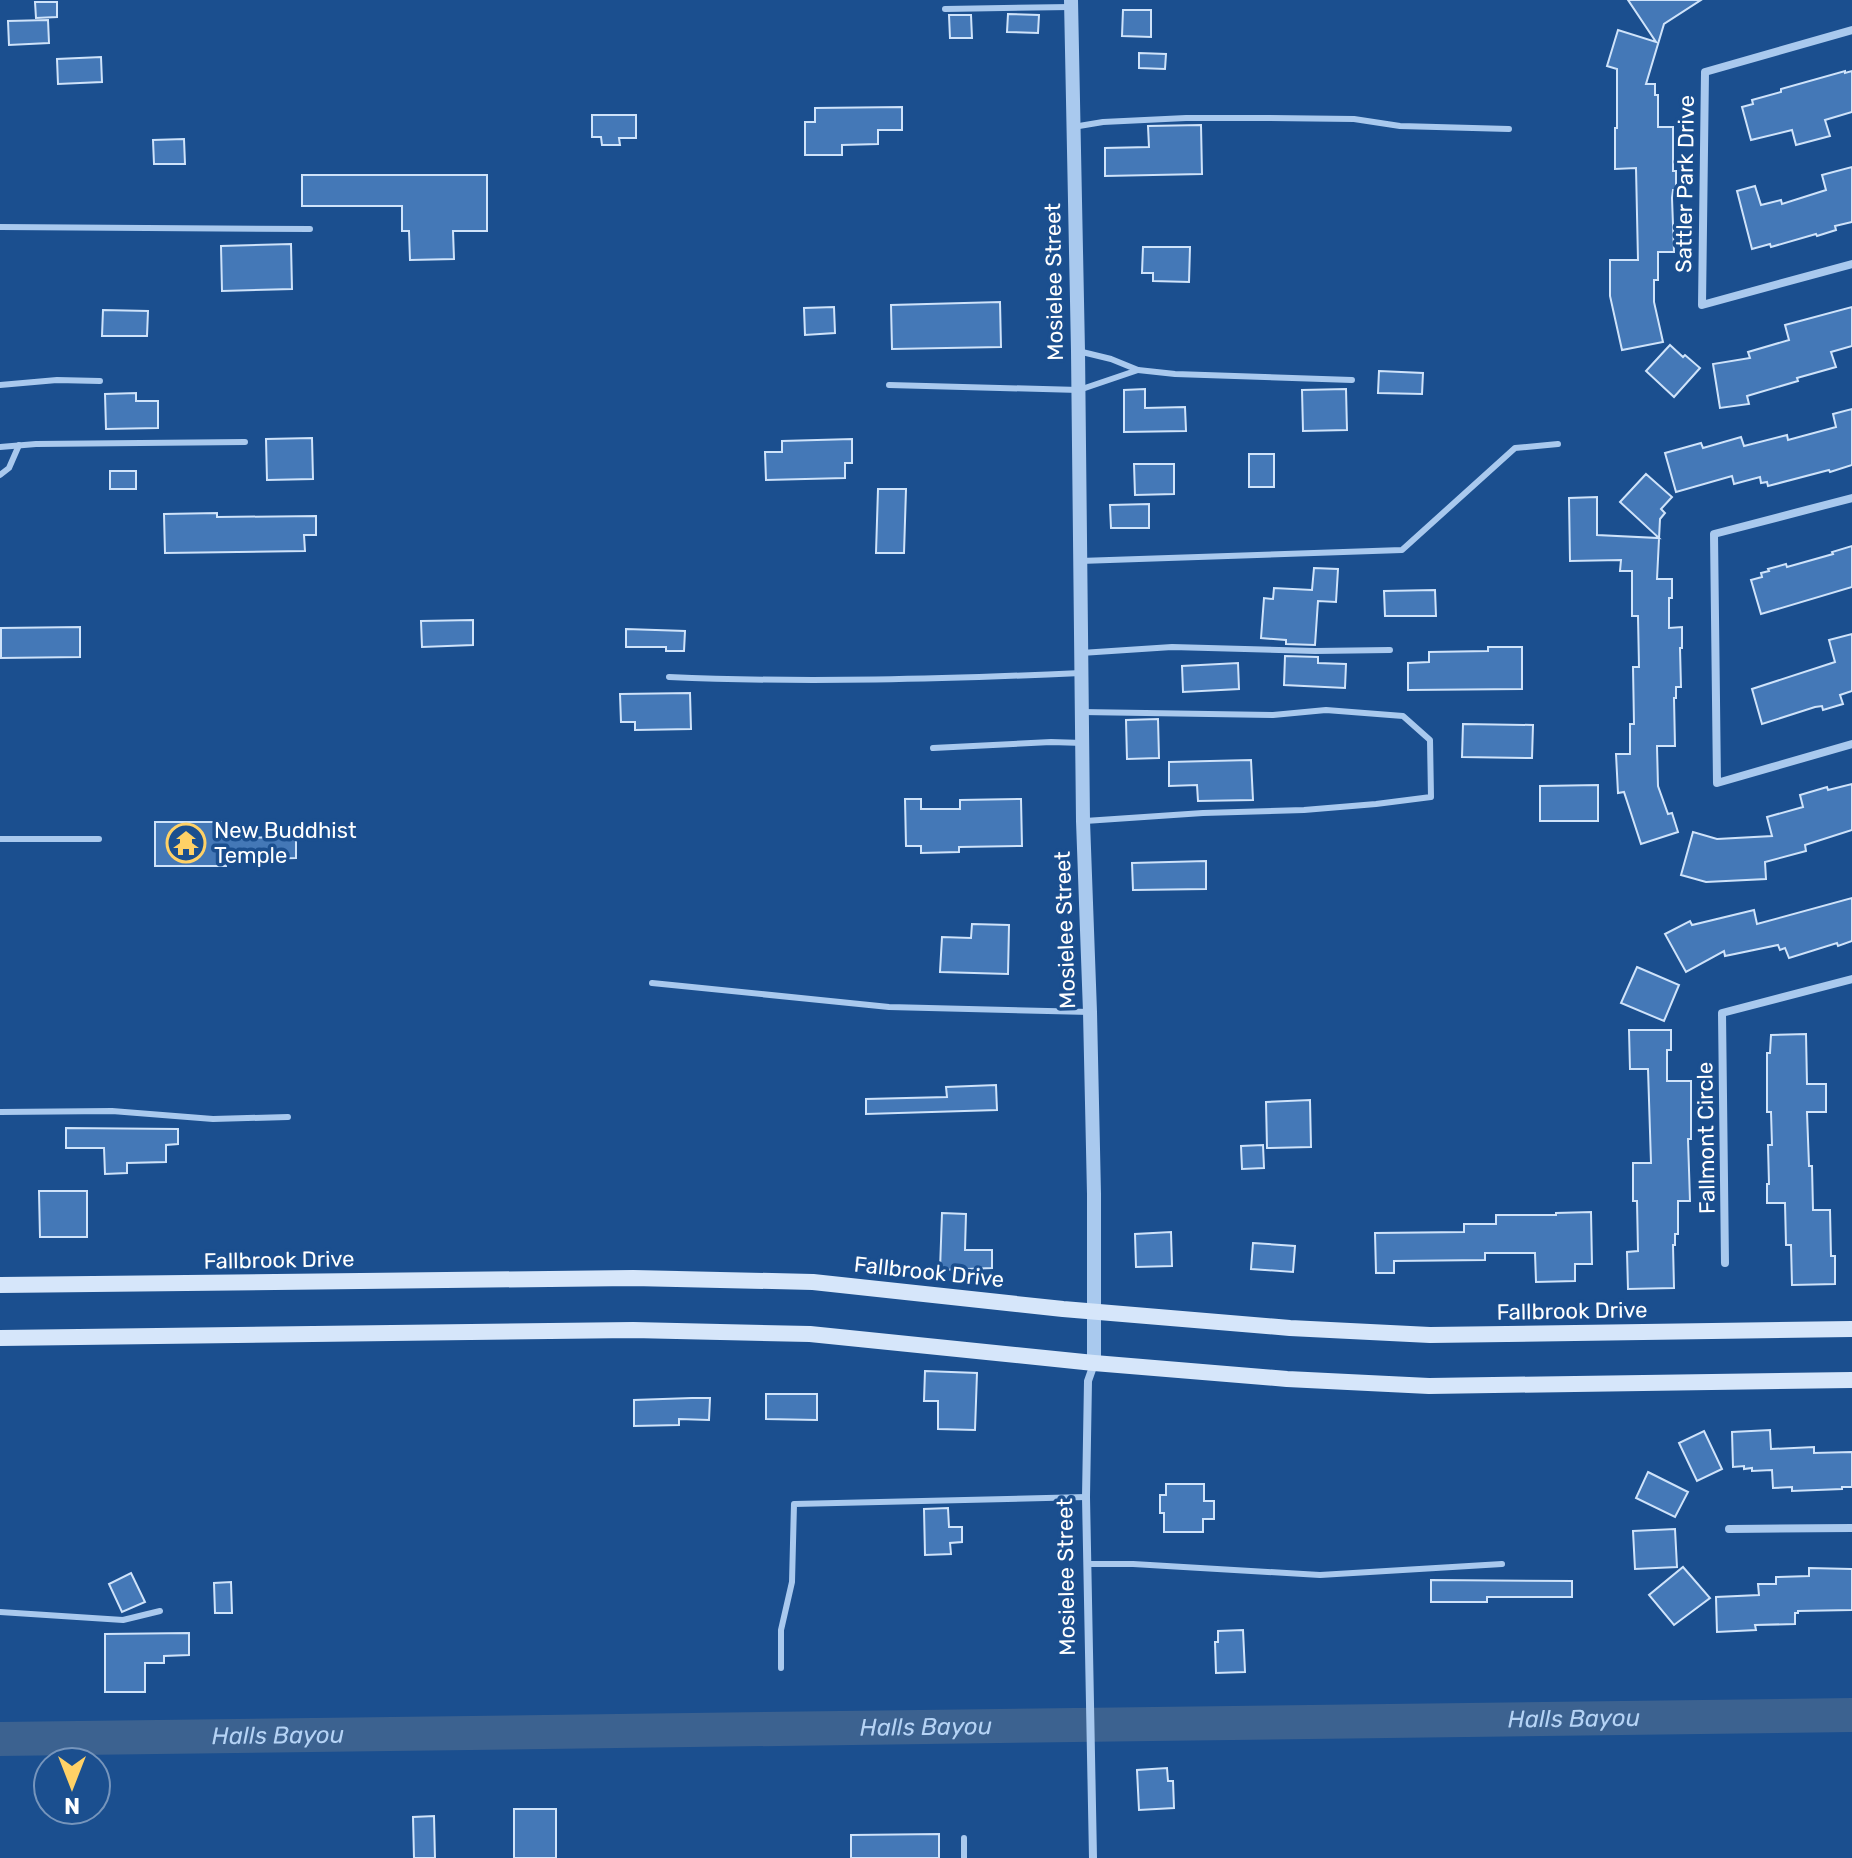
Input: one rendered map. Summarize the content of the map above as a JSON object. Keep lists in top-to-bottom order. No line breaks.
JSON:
{"streets":{"main road":["Fallbrook Drive"],"street":["Sattler Park Drive","Mosielee Street","Fallmont Circle"]},"crossings":[["Mosielee Street","Fallbrook Drive"]],"water":["Halls Bayou"],"places":{"temple":["New Buddhist Temple"]},"north":"bottom"}
